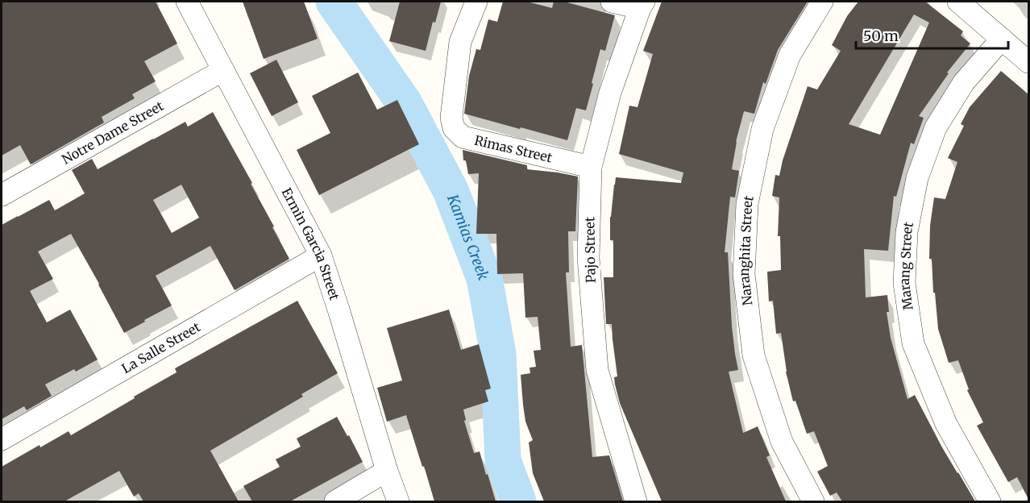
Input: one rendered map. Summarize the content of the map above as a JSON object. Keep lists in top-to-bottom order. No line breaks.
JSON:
{"streets":{"street":["Notre Dame Street","Rimas Street","Ermin Garcia Street","Pajo Street","Naranghita Street","Marang Street","La Salle Street"]},"crossings":[["Notre Dame Street","Ermin Garcia Street"],["Rimas Street","Pajo Street"],["Ermin Garcia Street","La Salle Street"]],"water":["Kamias Creek"],"scale_bar":"50 m"}
